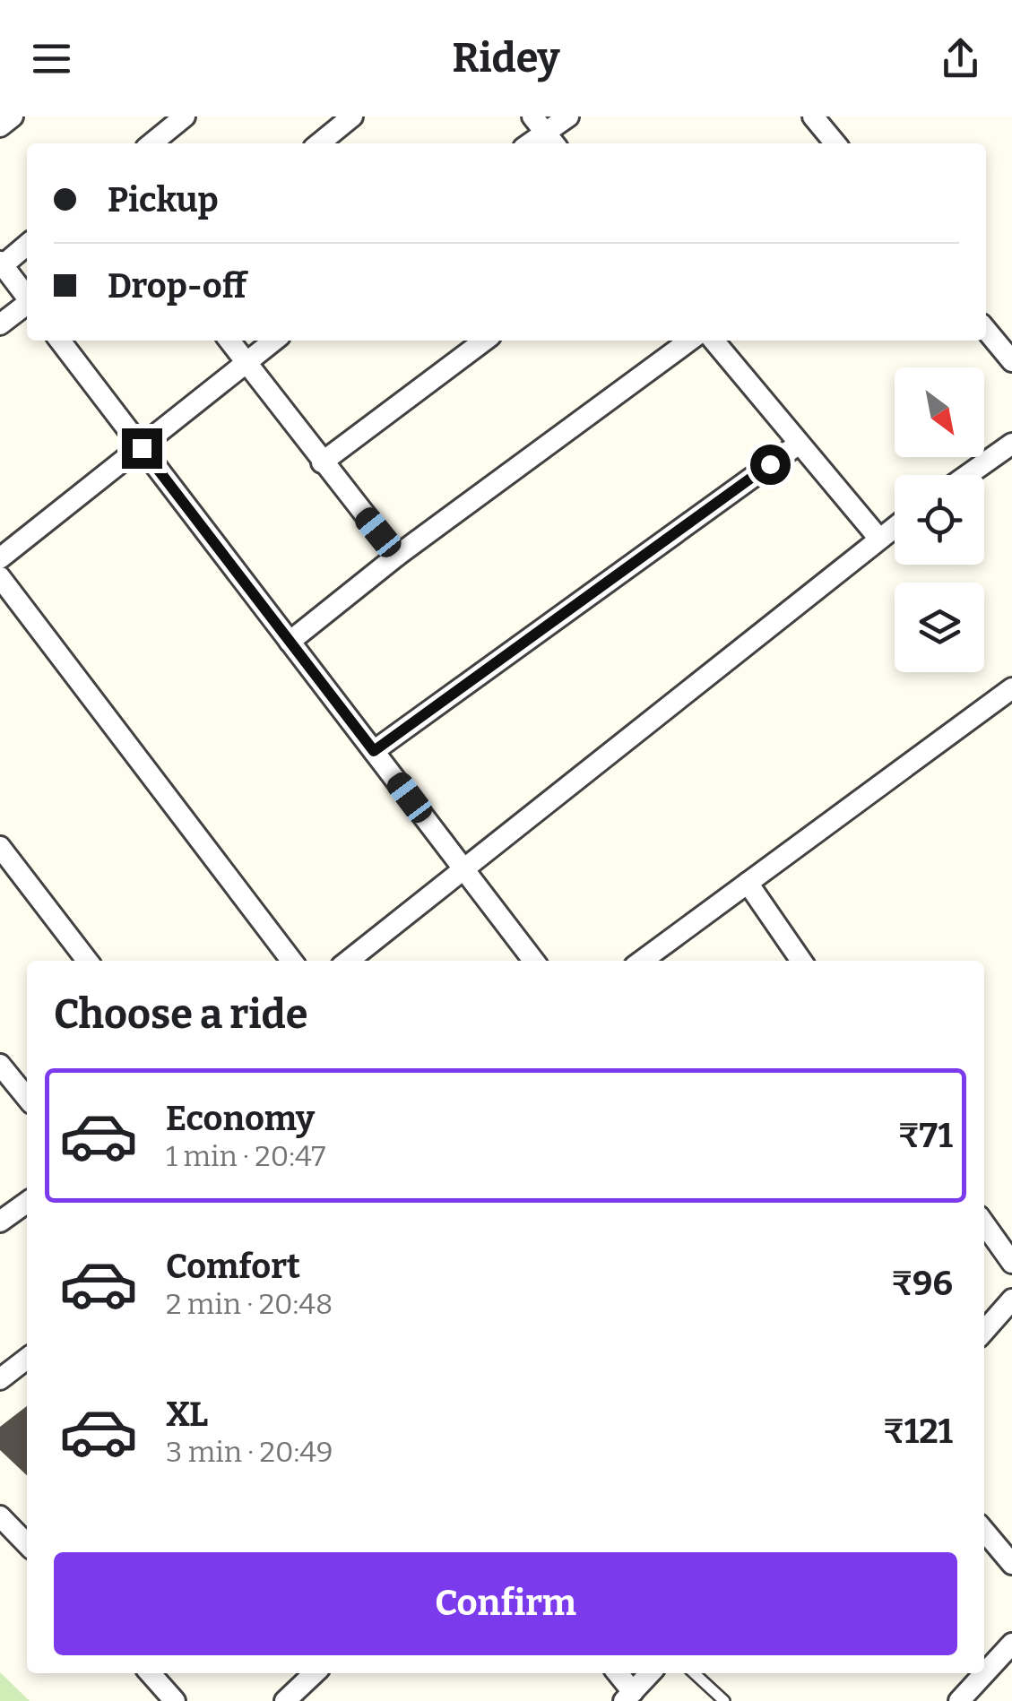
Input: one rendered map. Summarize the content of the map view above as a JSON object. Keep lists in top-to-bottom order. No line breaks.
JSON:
{"north":"bottom right","page":{"header":"Ridey","banner":["Pickup","Drop-off"],"heading":"Choose a ride","list":[{"name":"Economy","note":"1 min · 20:47","value":"₹71"},{"name":"Comfort","note":"2 min · 20:48","value":"₹96"},{"name":"XL","note":"3 min · 20:49","value":"₹121"}],"buttons":"Confirm"}}
